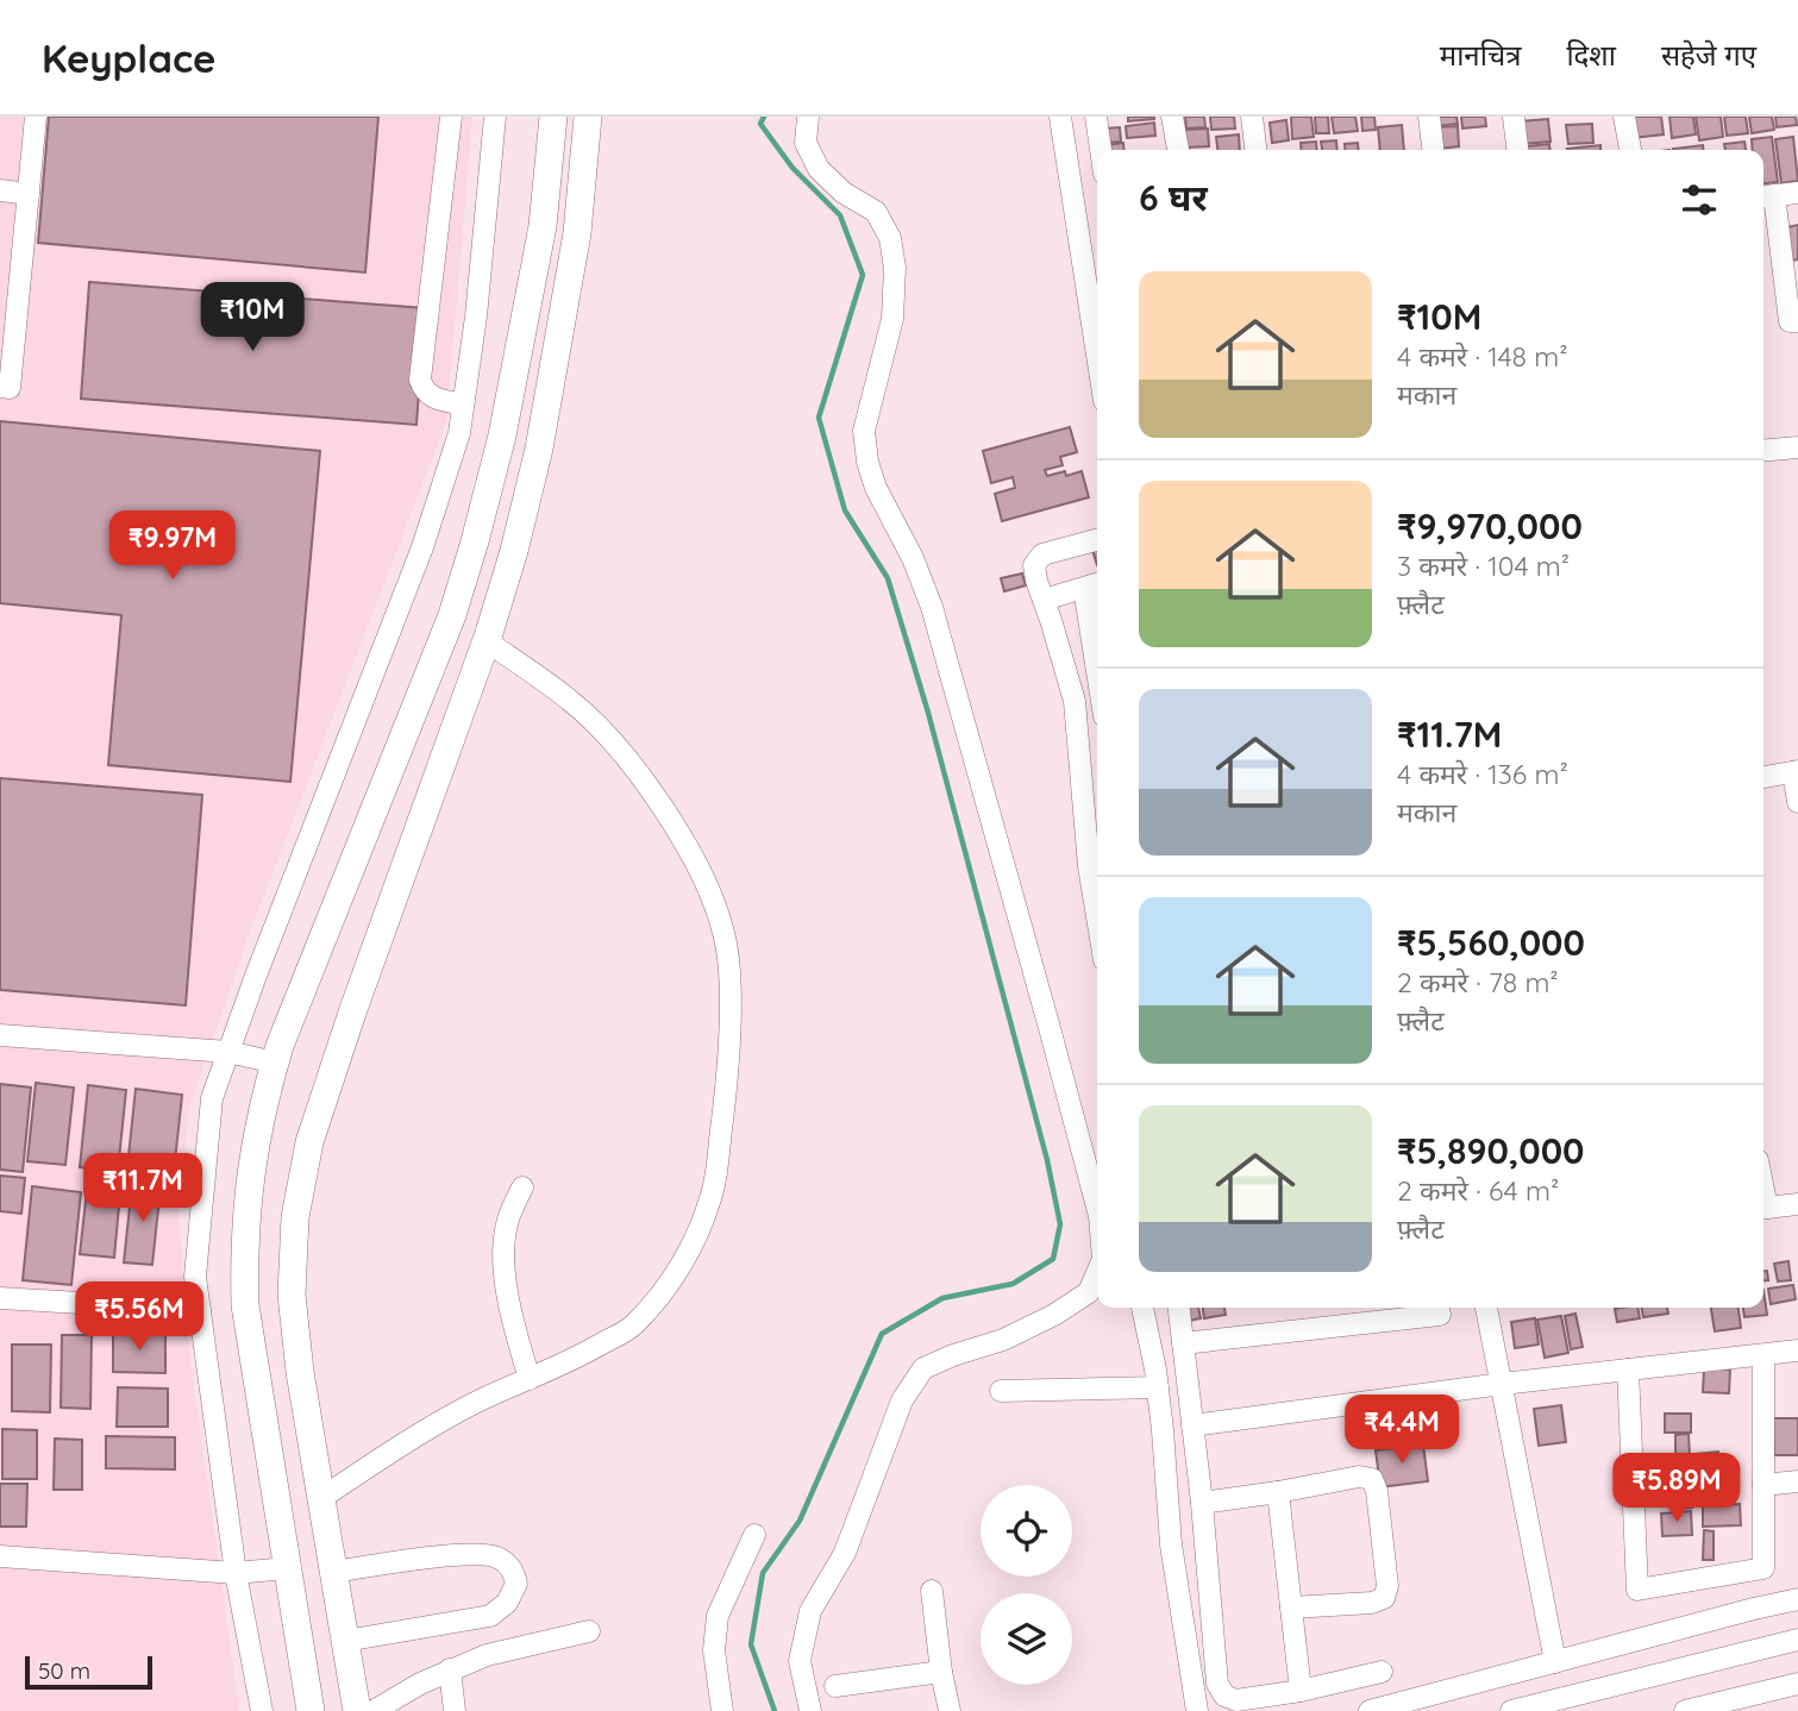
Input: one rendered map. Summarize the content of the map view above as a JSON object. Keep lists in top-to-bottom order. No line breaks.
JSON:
{"scale_bar":"50 m","page":{"header":"Keyplace","nav":["मानचित्र","दिशा","सहेजे गए"],"heading":"6 घर","list":[{"name":"₹10M","note":"4 कमरे · 148 m² · मकान"},{"name":"₹9,970,000","note":"3 कमरे · 104 m² · फ़्लैट"},{"name":"₹11.7M","note":"4 कमरे · 136 m² · मकान"},{"name":"₹5,560,000","note":"2 कमरे · 78 m² · फ़्लैट"},{"name":"₹5,890,000","note":"2 कमरे · 64 m² · फ़्लैट"}],"price":["₹10M","₹9.97M","₹11.7M","₹5.56M","₹4.4M","₹5.89M"],"scale":"50 m"}}
